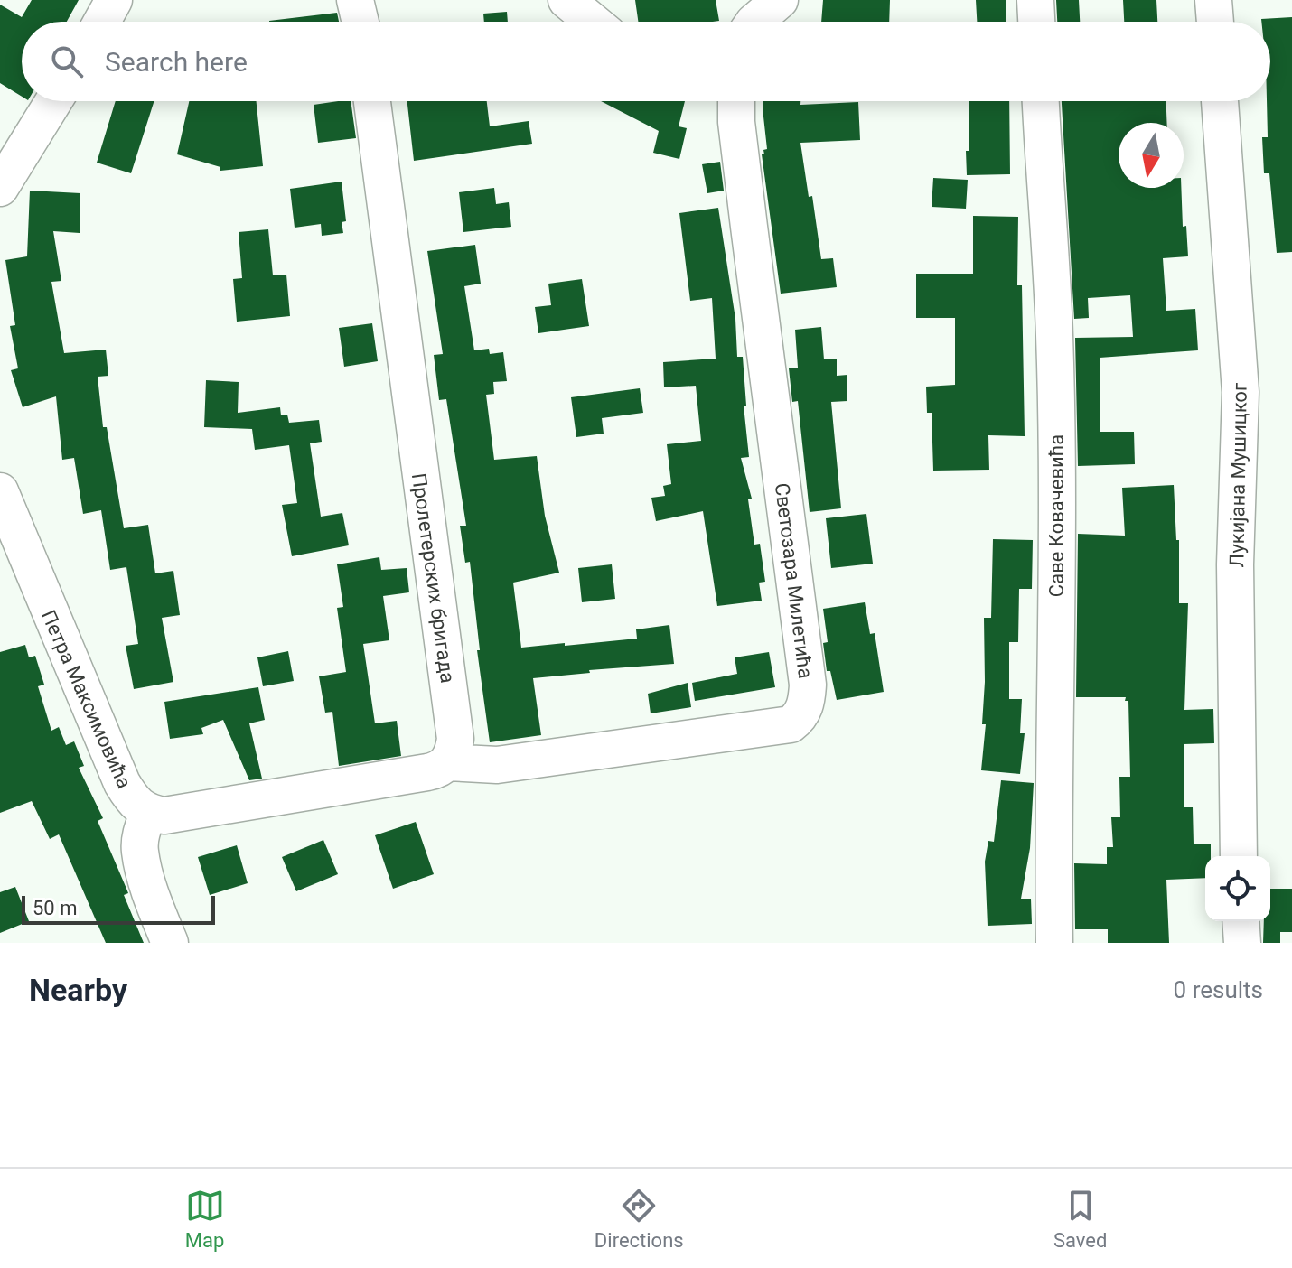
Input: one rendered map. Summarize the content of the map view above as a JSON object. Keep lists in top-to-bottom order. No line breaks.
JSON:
{"streets":{"street":["Лукијана Мушицког","Саве Ковачевића","Пролетерских бригада","Светозара Милетића","Петра Максимовића"]},"crossings":[["Пролетерских бригада","Светозара Милетића"]],"scale_bar":"50 m","north":"bottom","page":{"search":"Search here","scale":"50 m","heading":["Nearby","0 results"],"nav":["Map","Directions","Saved"]}}
